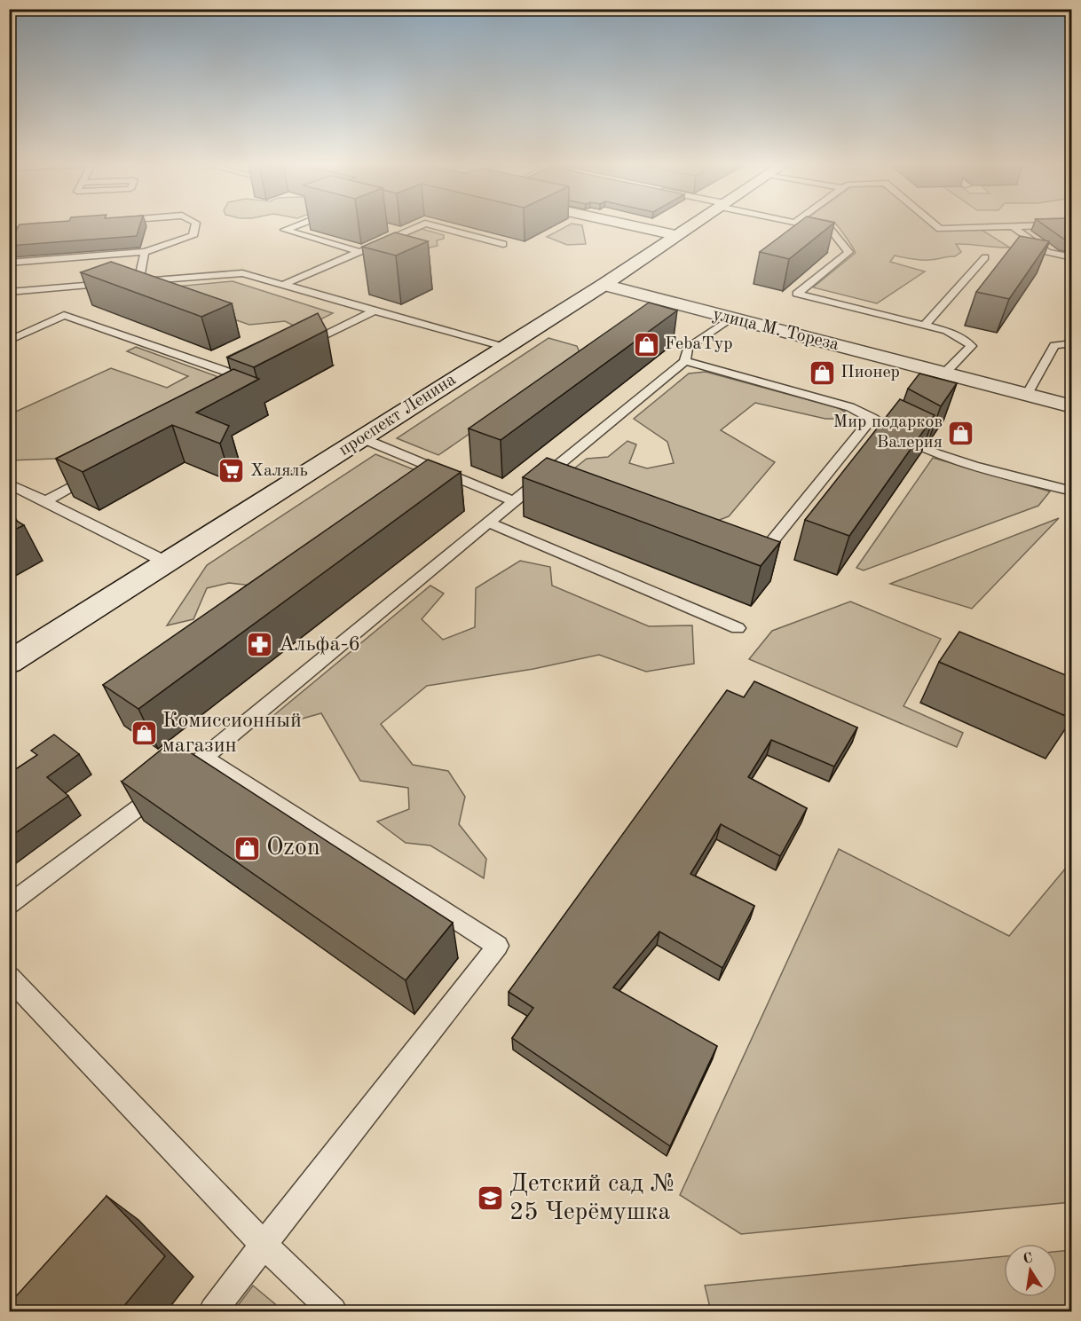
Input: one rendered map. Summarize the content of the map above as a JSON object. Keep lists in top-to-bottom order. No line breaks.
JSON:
{"streets":{"main road":["улица М. Тореза","проспект Ленина"]},"crossings":[["улица М. Тореза","проспект Ленина"]],"places":{"shop":["FebaТур","Пионер","Мир подарков Валерия","Комиссионный магазин","Ozon"],"supermarket":["Халяль"],"pharmacy":["Альфа-6"],"school or university":["Детский сад № 25 Черёмушка"]},"north":"top"}
